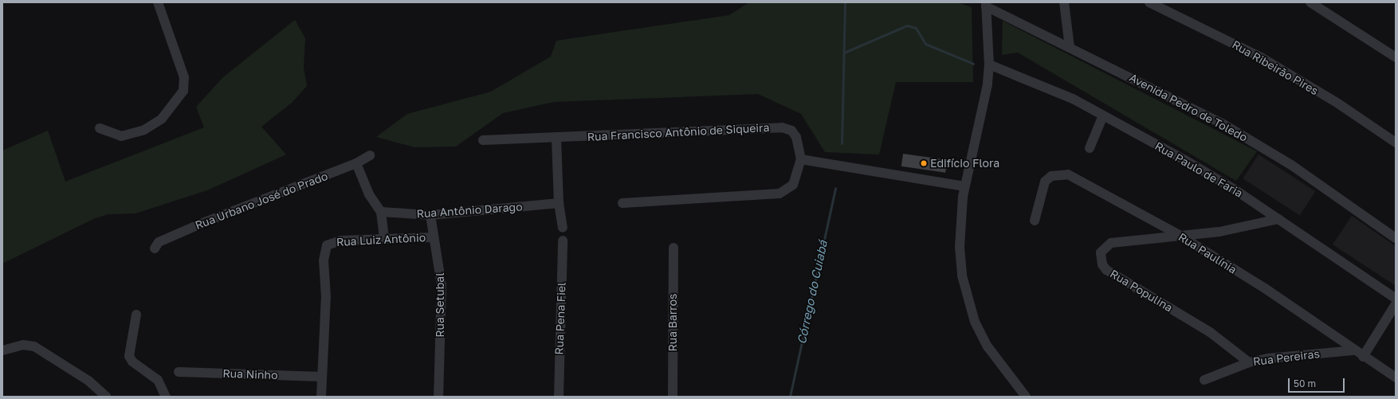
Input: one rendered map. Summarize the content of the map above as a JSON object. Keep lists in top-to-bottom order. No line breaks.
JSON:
{"streets":{"street":["Rua Ribeirão Pires","Avenida Pedro de Toledo","Rua Francisco Antônio de Siqueira","Rua Paulo de Faria","Rua Urbano José do Prado","Rua Antônio Darago","Rua Luiz Antônio","Rua Paulínia","Rua Populina","Rua Setubal","Rua Pena Fiel","Rua Barros","Rua Pereiras","Rua Ninho"]},"crossings":[["Rua Paulo de Faria","Rua Populina"],["Rua Antônio Darago","Rua Setubal"],["Rua Luiz Antônio","Rua Setubal"],["Rua Luiz Antônio","Rua Ninho"],["Rua Paulínia","Rua Populina"],["Rua Paulínia","Rua Pereiras"],["Rua Populina","Rua Pereiras"]],"water":["Córrego do Cuiabá"],"places":["Edifício Flora"],"scale_bar":"50 m"}
